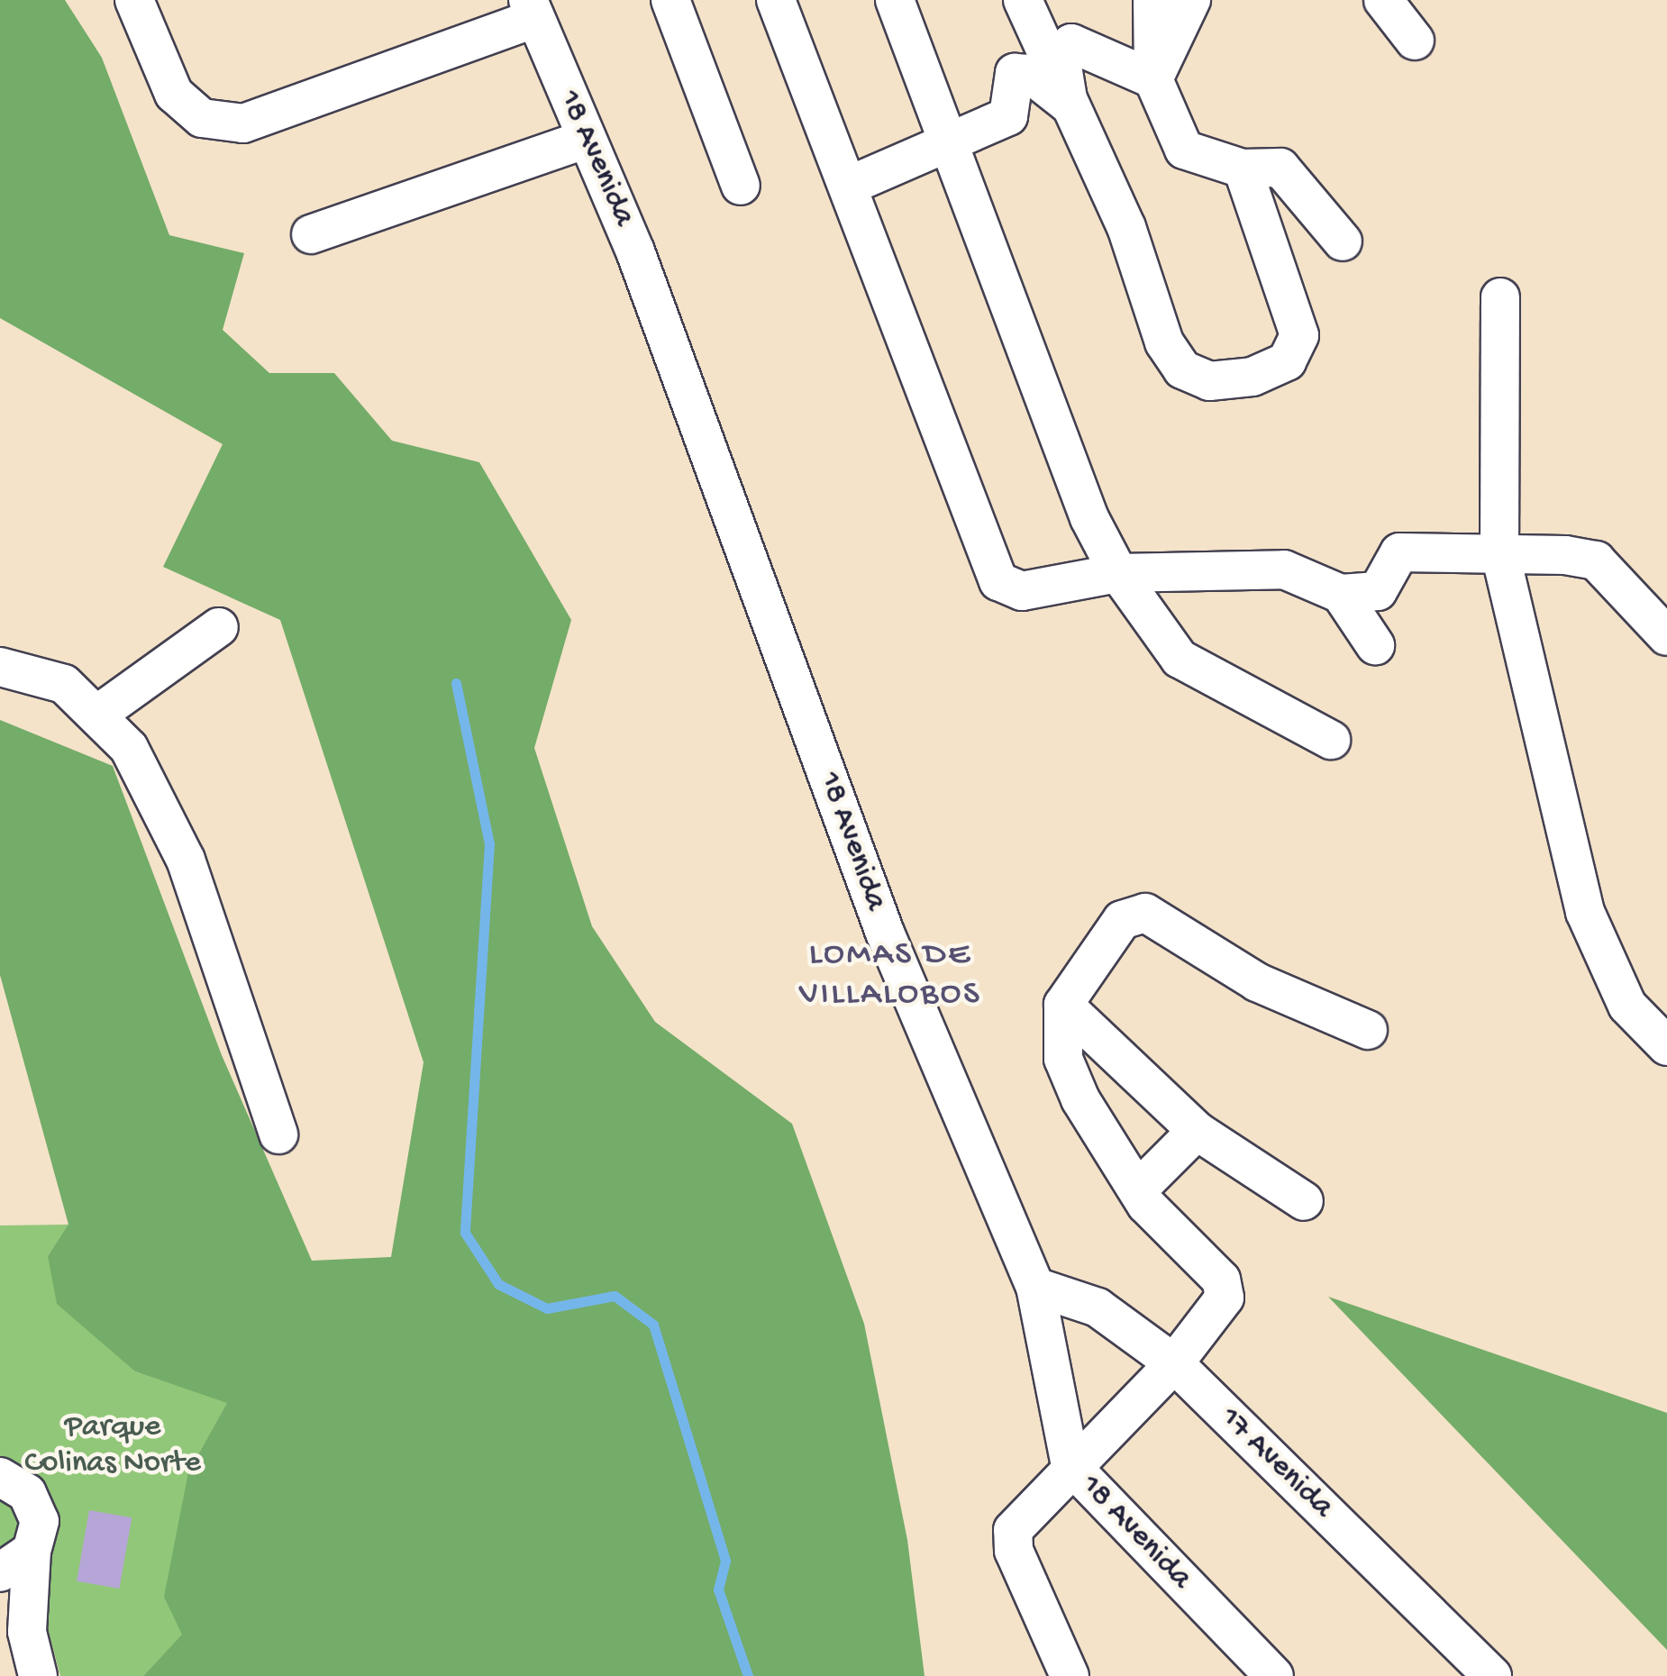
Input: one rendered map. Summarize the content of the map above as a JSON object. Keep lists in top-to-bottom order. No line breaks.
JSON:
{"streets":{"street":["18 Avenida","17 Avenida"]},"crossings":[["18 Avenida","17 Avenida"]],"districts":["LOMAS DE VILLALOBOS"],"parks":["Parque Colinas Norte"]}
